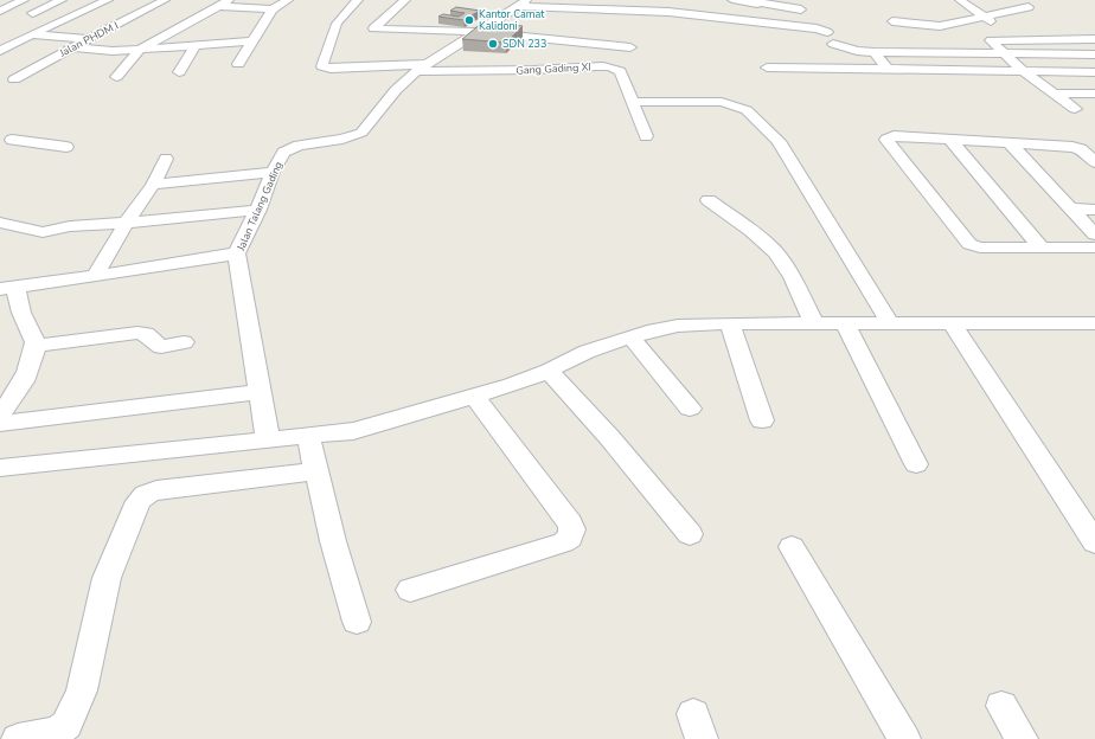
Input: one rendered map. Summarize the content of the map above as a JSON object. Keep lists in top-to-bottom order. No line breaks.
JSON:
{"streets":{"street":["Jalan PHDM I","Gang Gading XI","Jalan Talang Gading"]},"crossings":[["Gang Gading XI","Jalan Talang Gading"]],"places":["Kantor Camat Kalidoni","SDN 233"]}
